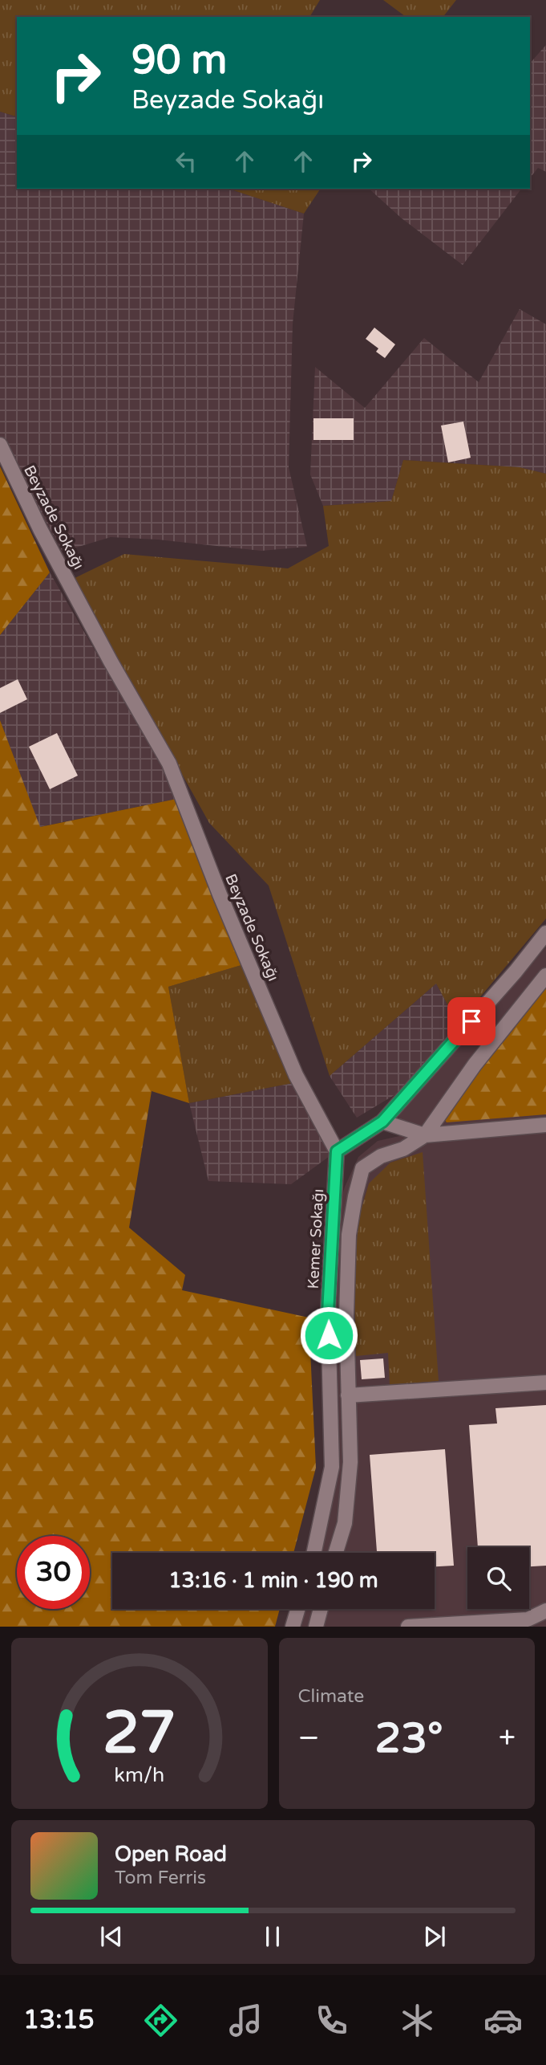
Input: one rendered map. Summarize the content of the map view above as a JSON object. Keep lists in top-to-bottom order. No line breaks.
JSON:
{"streets":{"street":["Beyzade Sokağı","Kemer Sokağı"]},"crossings":[["Beyzade Sokağı","Kemer Sokağı"]],"page":{"turn":["90 m","Beyzade Sokağı"],"limit":"30","trip":"13:16 · 1 min · 190 m","tile":"Climate","heat":["−","23°","+"],"song":["Open Road","Tom Ferris"],"tabs":"13:15","gauge":["27","km/h"]}}
